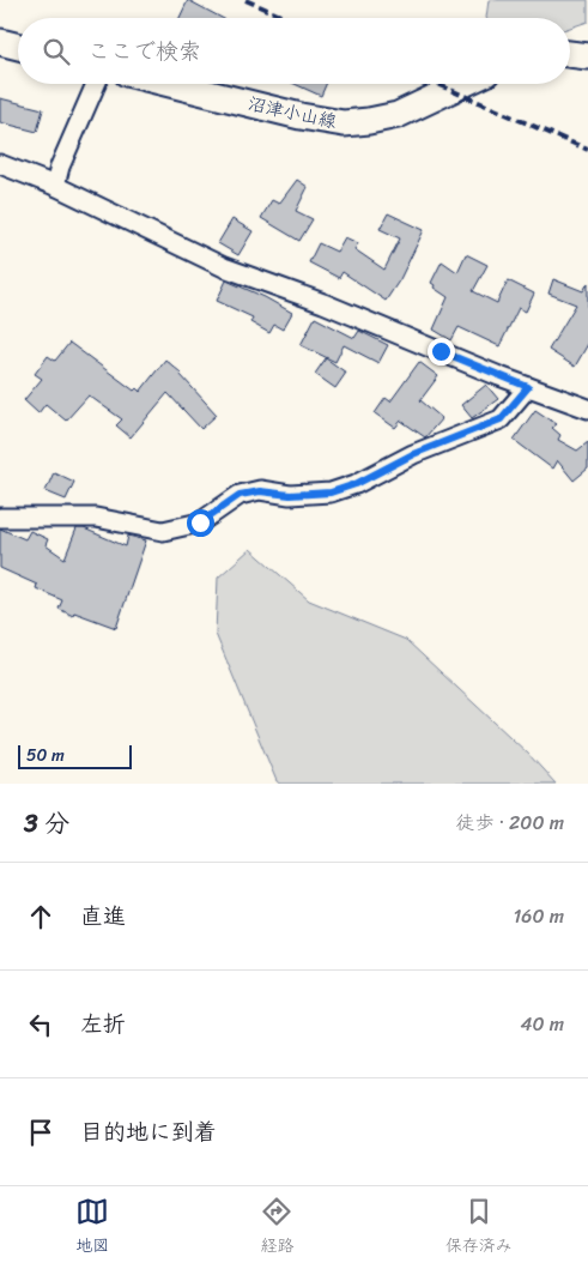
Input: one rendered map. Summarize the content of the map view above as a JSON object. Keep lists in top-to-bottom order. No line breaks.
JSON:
{"streets":{"main road":["沼津小山線"]},"scale_bar":"50 m","page":{"search":"ここで検索","scale":"50 m","heading":["3 分","徒歩 · 200 m"],"list":[["直進","160 m"],["左折","40 m"],"目的地に到着"],"nav":["地図","経路","保存済み"]}}
